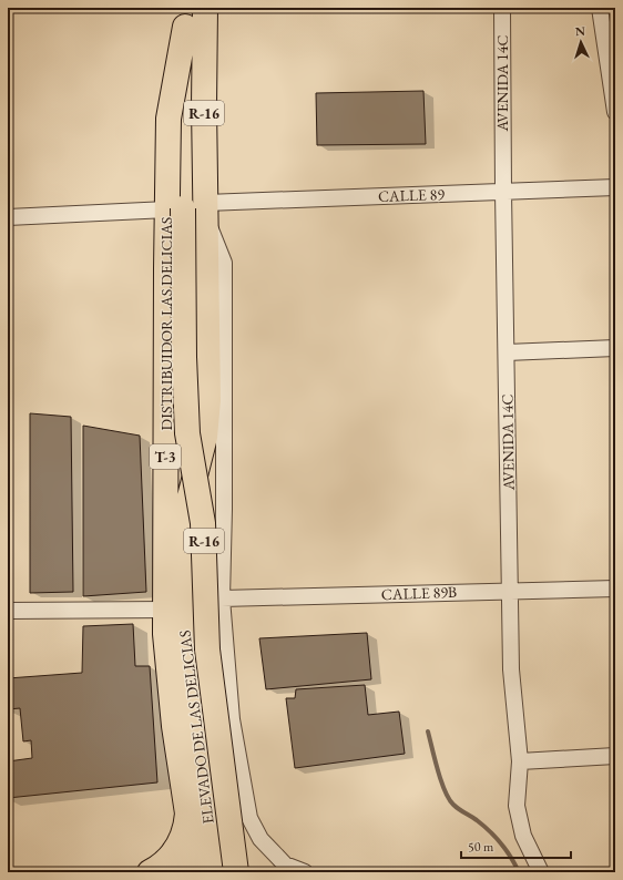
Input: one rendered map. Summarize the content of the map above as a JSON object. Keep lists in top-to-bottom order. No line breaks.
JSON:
{"streets":{"main road":["R-16","DISTRIBUIDOR LAS DELICIAS","T-3","ELEVADO DE LAS DELICIAS"],"street":["AVENIDA 14C","CALLE 89","CALLE 89B"]},"crossings":[["AVENIDA 14C","CALLE 89"],["AVENIDA 14C","CALLE 89B"],["R-16","CALLE 89"],["R-16","CALLE 89B"],["R-16","ELEVADO DE LAS DELICIAS"],["CALLE 89","ELEVADO DE LAS DELICIAS"],["DISTRIBUIDOR LAS DELICIAS","ELEVADO DE LAS DELICIAS"]],"scale_bar":"50 m","north":"top"}
